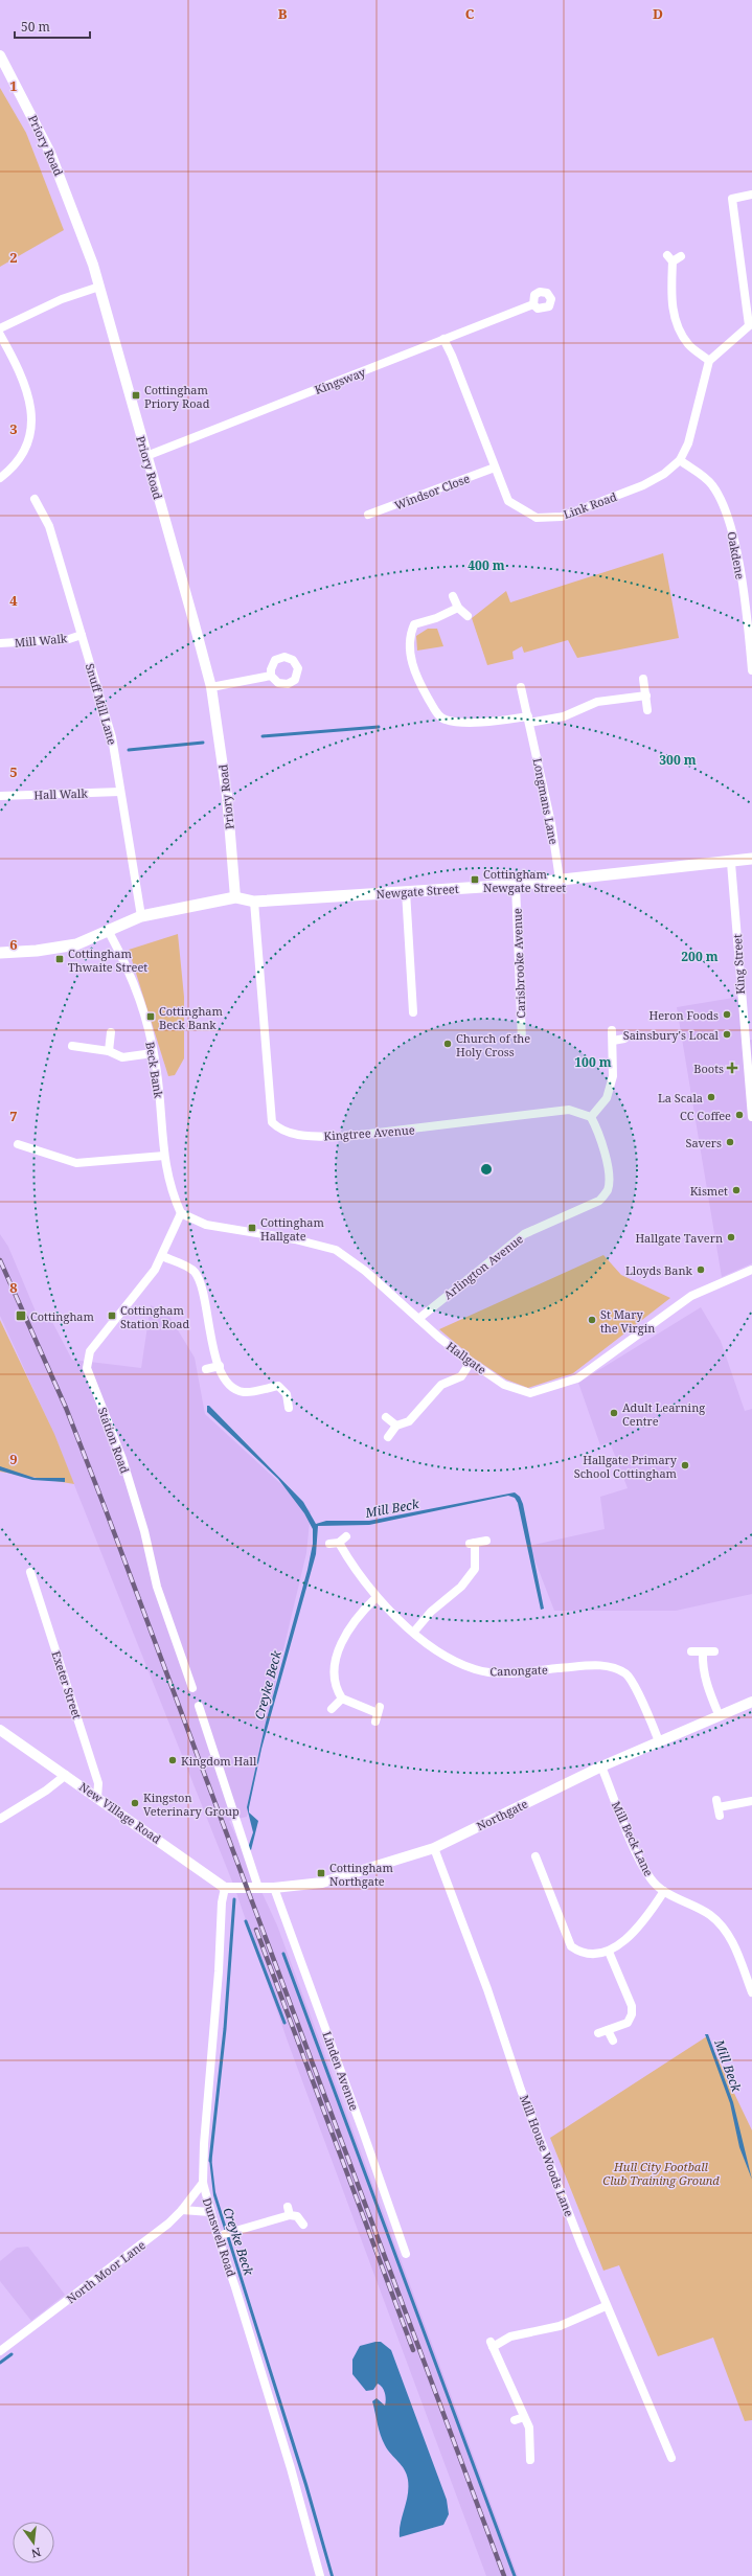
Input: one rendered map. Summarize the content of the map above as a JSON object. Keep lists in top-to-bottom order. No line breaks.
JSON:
{"streets":{"main road":["Newgate Street"],"street":["Priory Road","Kingsway","Windsor Close","Link Road","Oakdene","Mill Walk","Snuff Mill Lane","Hall Walk","Longmans Lane","Carisbrooke Avenue","King Street","Beck Bank","Kingtree Avenue","Arlington Avenue","Hallgate","Station Road","Canongate","Exeter Street","New Village Road","Northgate","Mill Beck Lane","Linden Avenue","Mill House Woods Lane","Dunswell Road","North Moor Lane"]},"crossings":[["Priory Road","Kingsway"],["Priory Road","Newgate Street"],["Kingsway","Link Road"],["Windsor Close","Link Road"],["Link Road","Oakdene"],["Mill Walk","Snuff Mill Lane"],["Snuff Mill Lane","Hall Walk"],["Snuff Mill Lane","Newgate Street"],["Longmans Lane","Newgate Street"],["Newgate Street","Carisbrooke Avenue"],["Newgate Street","King Street"],["Newgate Street","Beck Bank"],["Newgate Street","Kingtree Avenue"],["Beck Bank","Hallgate"],["Beck Bank","Station Road"],["Kingtree Avenue","Arlington Avenue"],["Arlington Avenue","Hallgate"],["Hallgate","Station Road"],["Canongate","Northgate"],["Exeter Street","New Village Road"],["New Village Road","Northgate"],["New Village Road","Dunswell Road"],["Northgate","Mill Beck Lane"],["Northgate","Linden Avenue"],["Northgate","Mill House Woods Lane"],["Northgate","Dunswell Road"],["Dunswell Road","North Moor Lane"]],"water":["Mill Beck","Creyke Beck"],"parks":["Hull City Football Club Training Ground"],"places":{"transit":["Cottingham Priory Road","Cottingham Newgate Street","Cottingham Thwaite Street","Cottingham Beck Bank","Cottingham Hallgate","Cottingham","Cottingham Station Road","Cottingham Northgate"],"other":["Heron Foods","Sainsbury's Local","Church of the Holy Cross","La Scala","CC Coffee","Savers","Kismet","Hallgate Tavern","Lloyds Bank","St Mary the Virgin","Adult Learning Centre","Hallgate Primary School Cottingham","Kingdom Hall","Kingston Veterinary Group"],"health":["Boots"]},"scale_bar":"50 m","north":"bottom","grid":{"columns":["B","C","D"],"rows":["1","2","3","4","5","6","7","8","9"]},"rings":["400 m","300 m","200 m","100 m"]}
